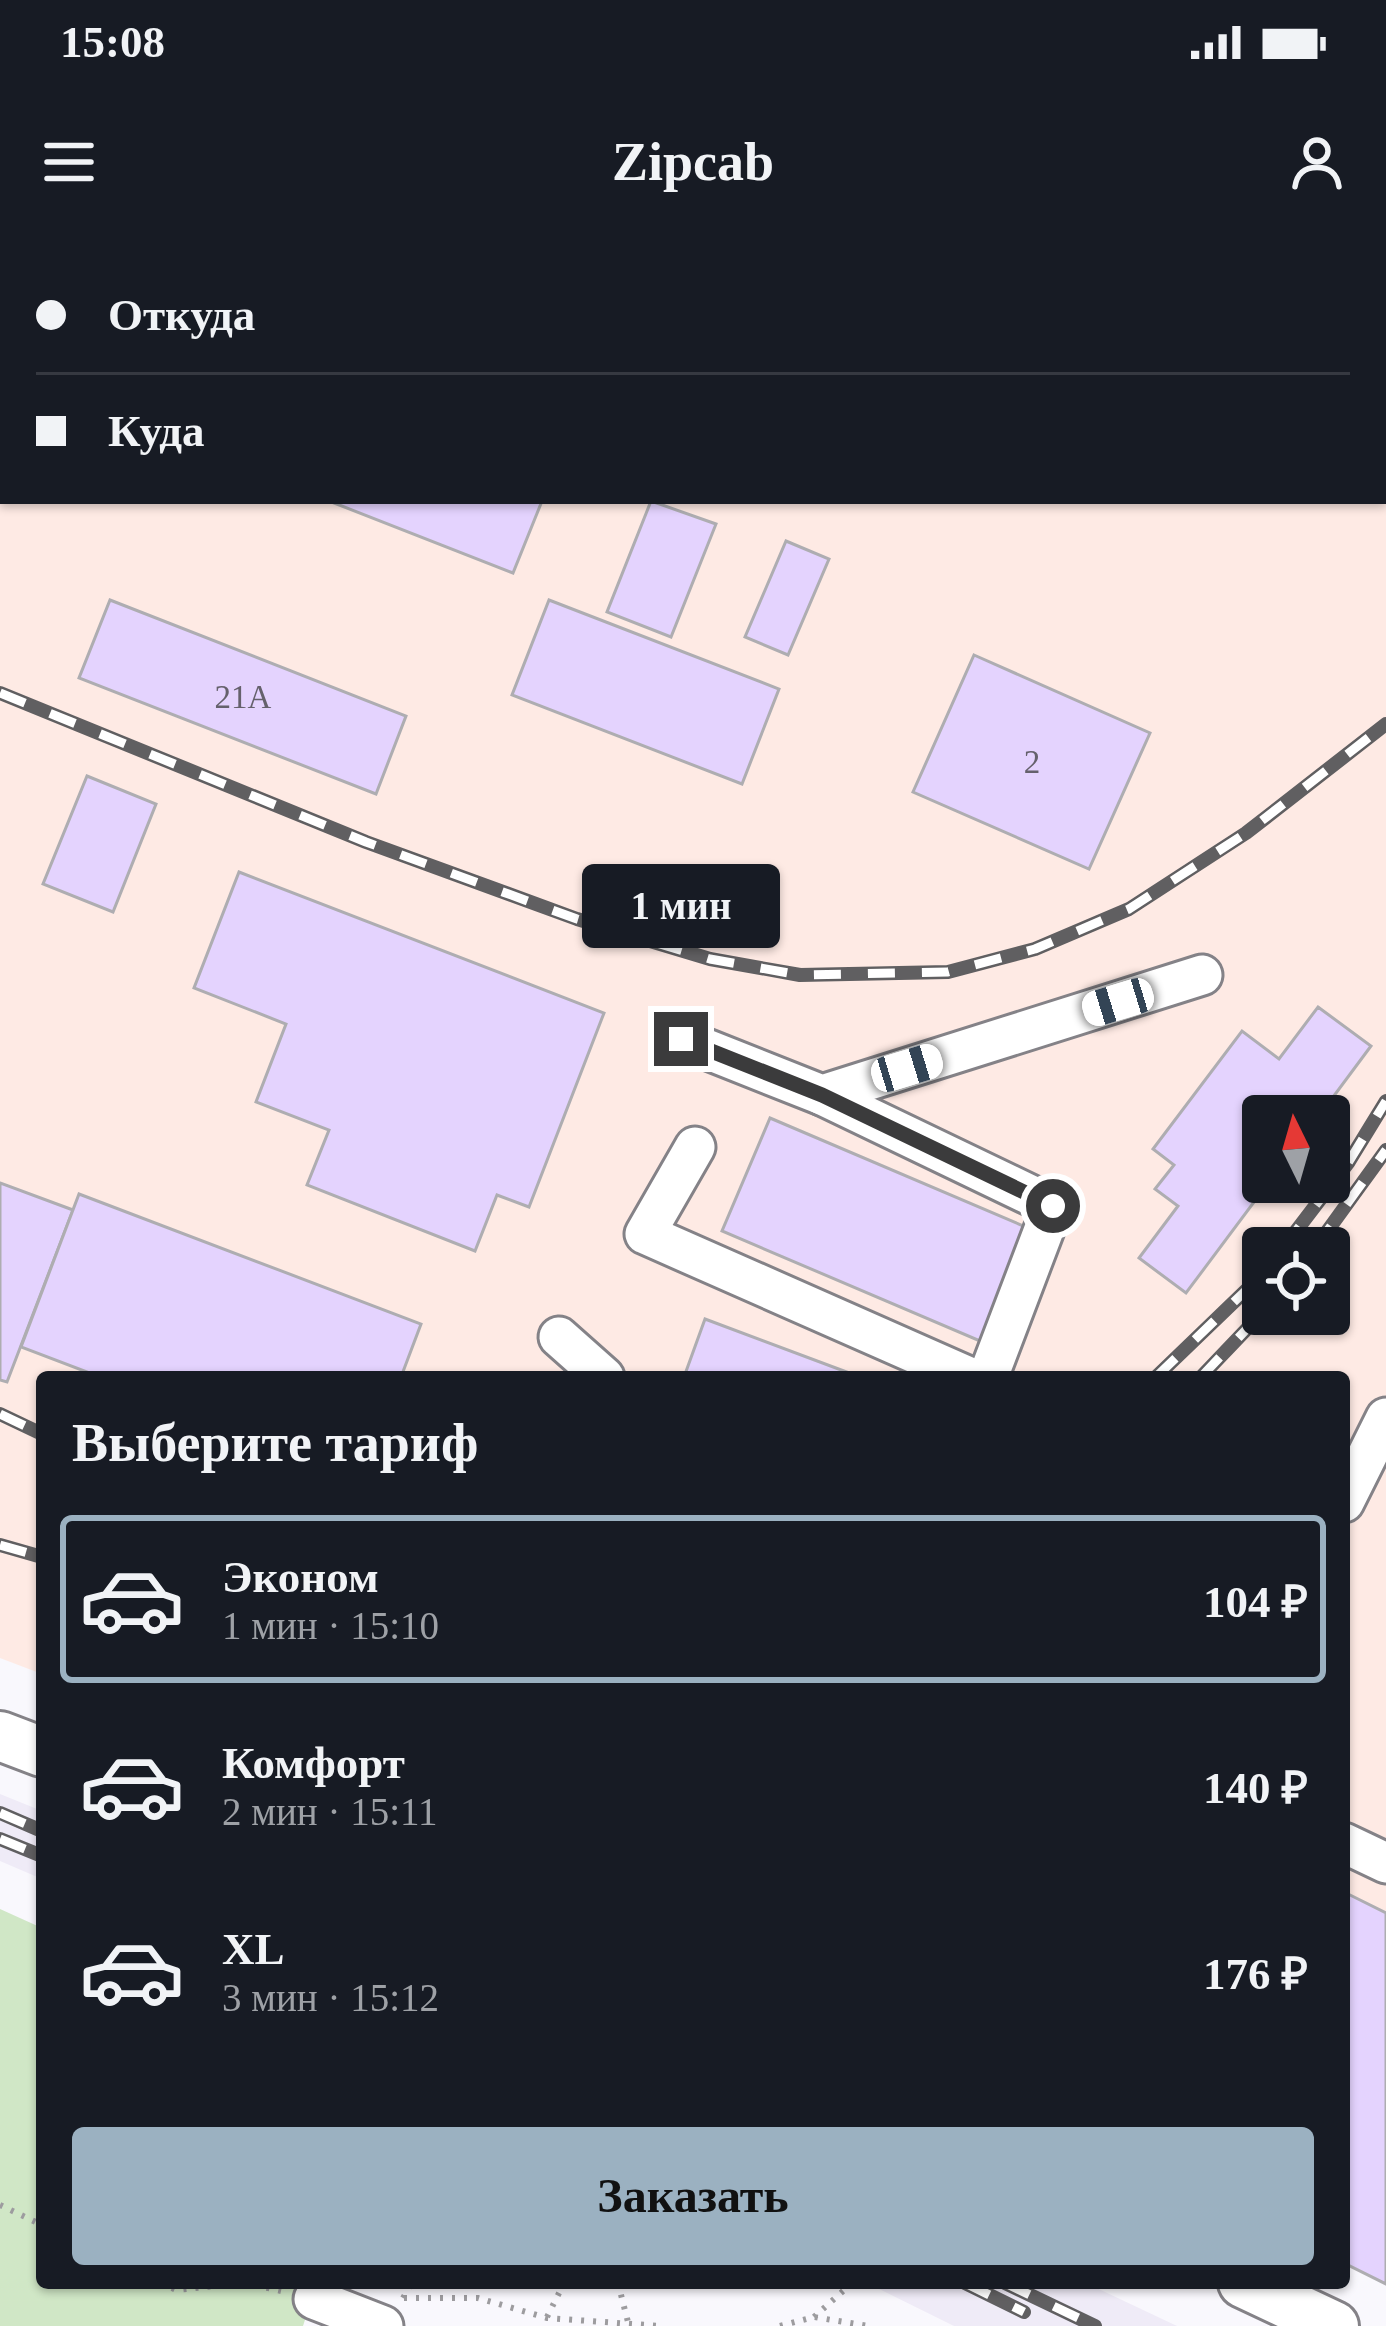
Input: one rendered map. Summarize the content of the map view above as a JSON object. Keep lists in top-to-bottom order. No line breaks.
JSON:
{"house_numbers":["21А","2"],"north":"top","page":{"status":"15:08","header":"Zipcab","banner":["Откуда","Куда"],"bubble":"1 мин","heading":"Выберите тариф","list":[{"name":"Эконом","note":"1 мин · 15:10","value":"104 ₽"},{"name":"Комфорт","note":"2 мин · 15:11","value":"140 ₽"},{"name":"XL","note":"3 мин · 15:12","value":"176 ₽"}],"buttons":"Заказать"}}
